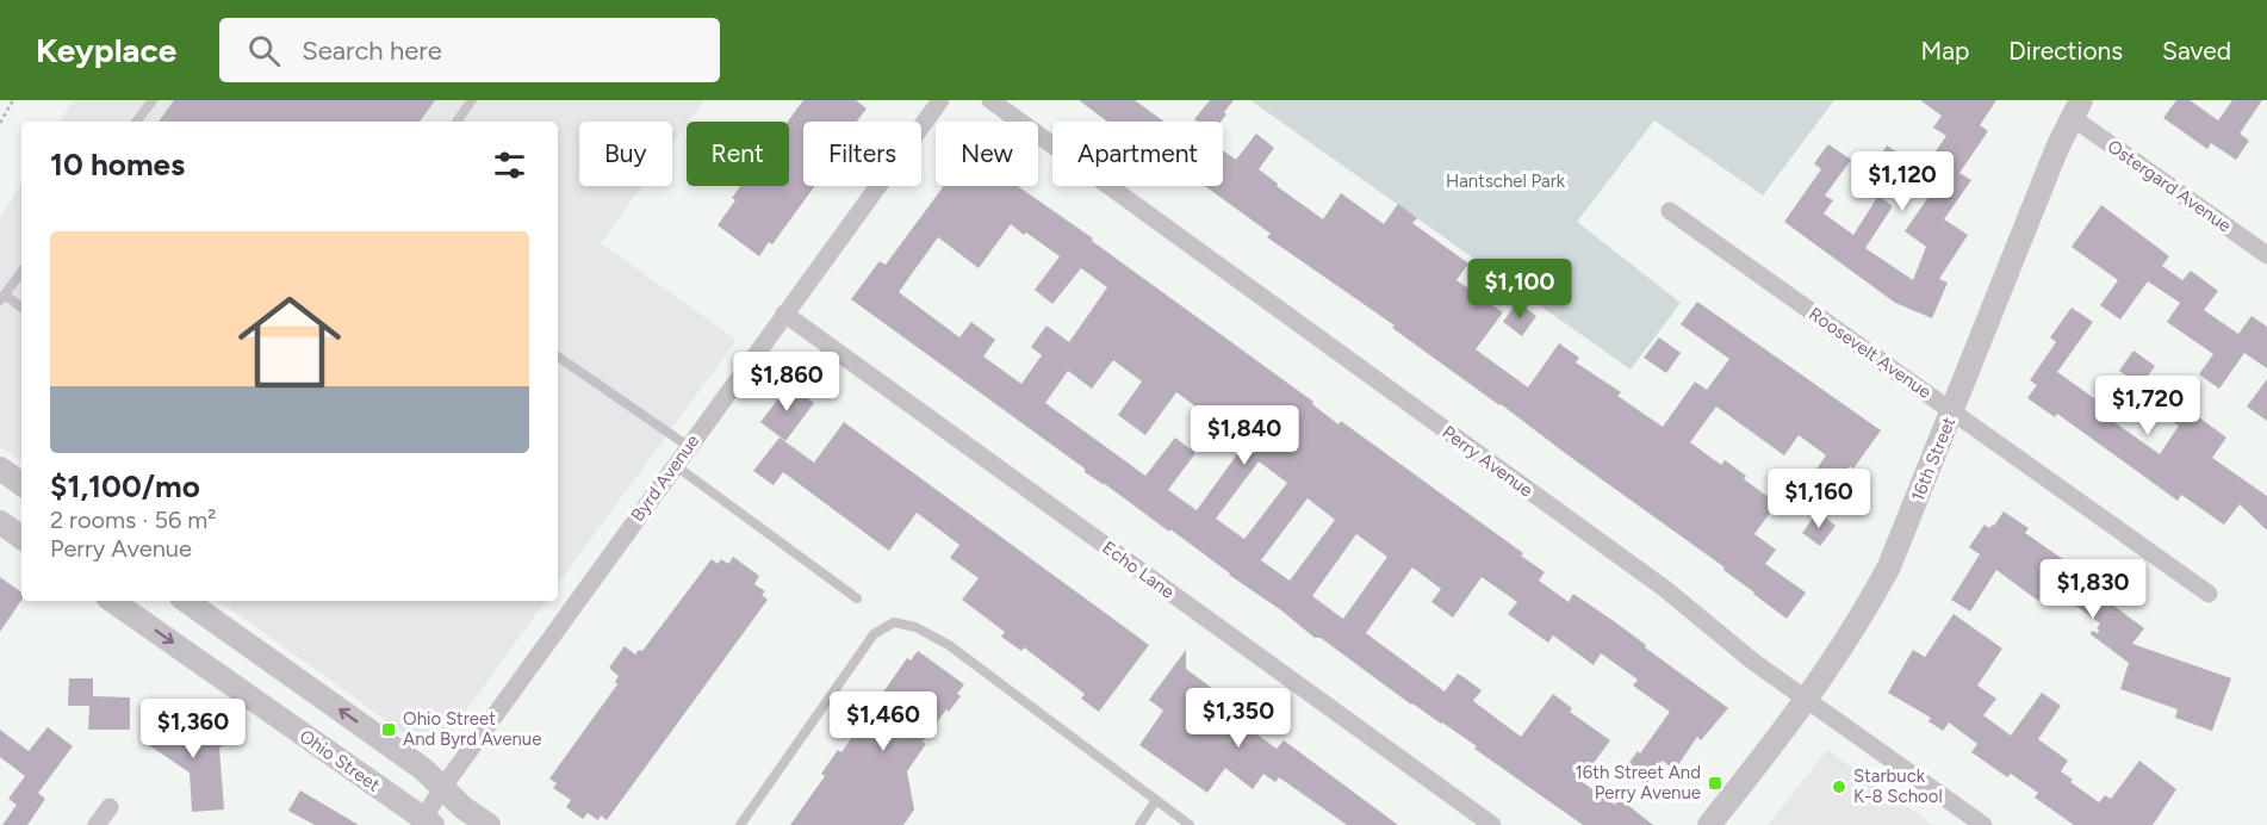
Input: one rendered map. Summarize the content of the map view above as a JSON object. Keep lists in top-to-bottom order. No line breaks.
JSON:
{"streets":{"street":["Ostergard Avenue","Roosevelt Avenue","16th Street","Perry Avenue","Byrd Avenue","Echo Lane","Ohio Street"]},"crossings":[["Ostergard Avenue","16th Street"],["Roosevelt Avenue","16th Street"],["16th Street","Perry Avenue"],["Byrd Avenue","Echo Lane"],["Byrd Avenue","Ohio Street"]],"parks":["Hantschel Park"],"places":{"transit":["Ohio Street And Byrd Avenue","16th Street And Perry Avenue"],"other":["Starbuck K-8 School"]},"page":{"header":"Keyplace","search":"Search here","nav":["Map","Directions","Saved"],"chip":["Buy","Rent","Filters","New","Apartment"],"heading":"10 homes","price":["$1,120","$1,100","$1,860","$1,720","$1,840","$1,160","$1,830","$1,350","$1,460","$1,360"],"list":[{"name":"$1,100/mo","note":"2 rooms · 56 m² · Perry Avenue"}]}}
